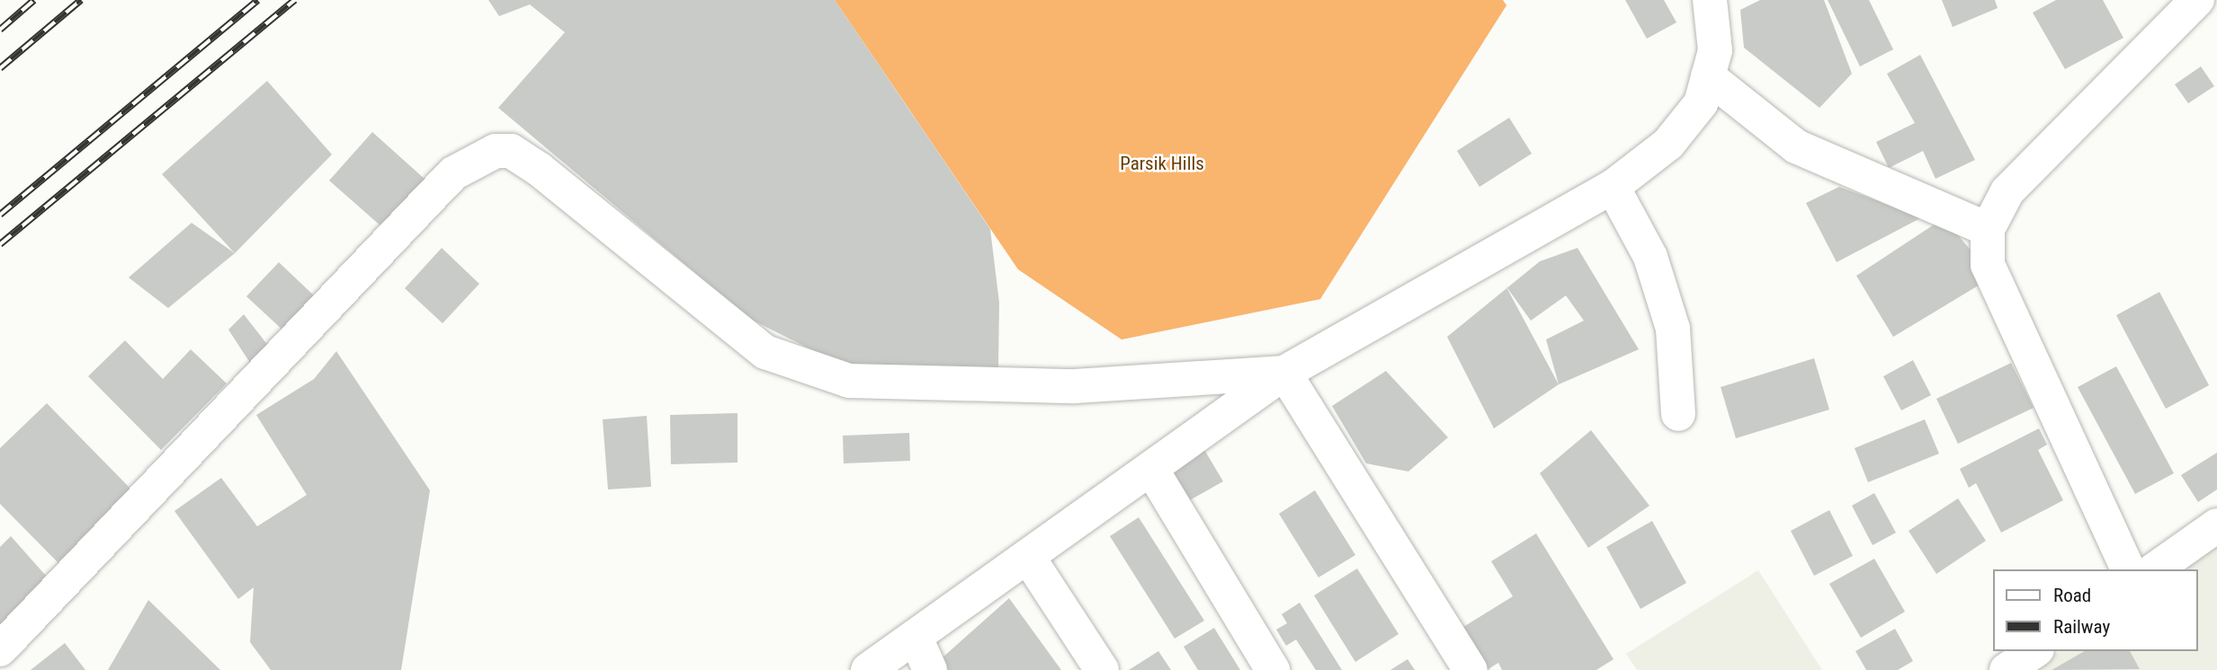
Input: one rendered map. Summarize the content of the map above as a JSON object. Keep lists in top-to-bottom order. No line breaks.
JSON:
{"parks":["Parsik Hills"],"legend":["Road","Railway"]}
